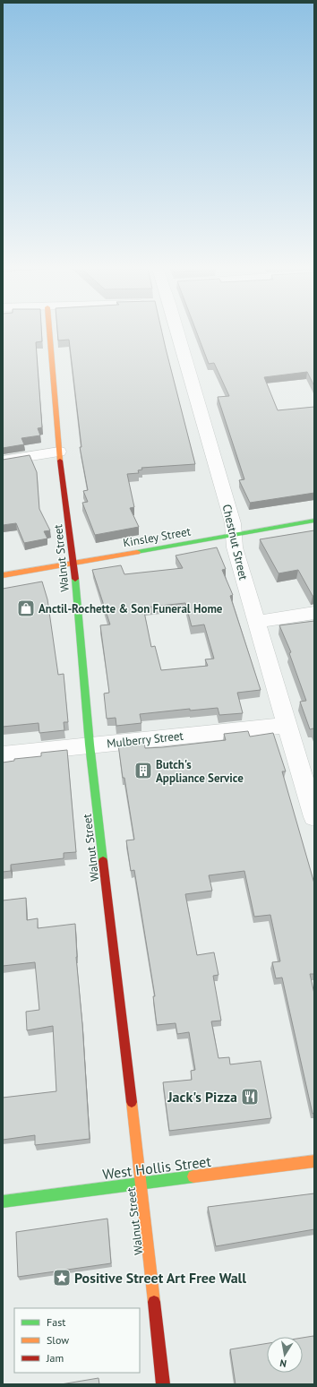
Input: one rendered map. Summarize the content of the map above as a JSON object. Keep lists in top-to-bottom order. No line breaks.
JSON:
{"streets":{"street":["Kinsley Street","Chestnut Street","Walnut Street","Mulberry Street","West Hollis Street"]},"crossings":[["Kinsley Street","Chestnut Street"],["Kinsley Street","Walnut Street"],["Chestnut Street","Mulberry Street"],["Walnut Street","Mulberry Street"],["Walnut Street","West Hollis Street"]],"places":{"shop":["Anctil-Rochette & Son Funeral Home"],"building":["Butch's Appliance Service"],"restaurant":["Jack's Pizza"],"place":["Positive Street Art Free Wall"]},"legend":["Fast","Slow","Jam"],"north":"bottom"}
